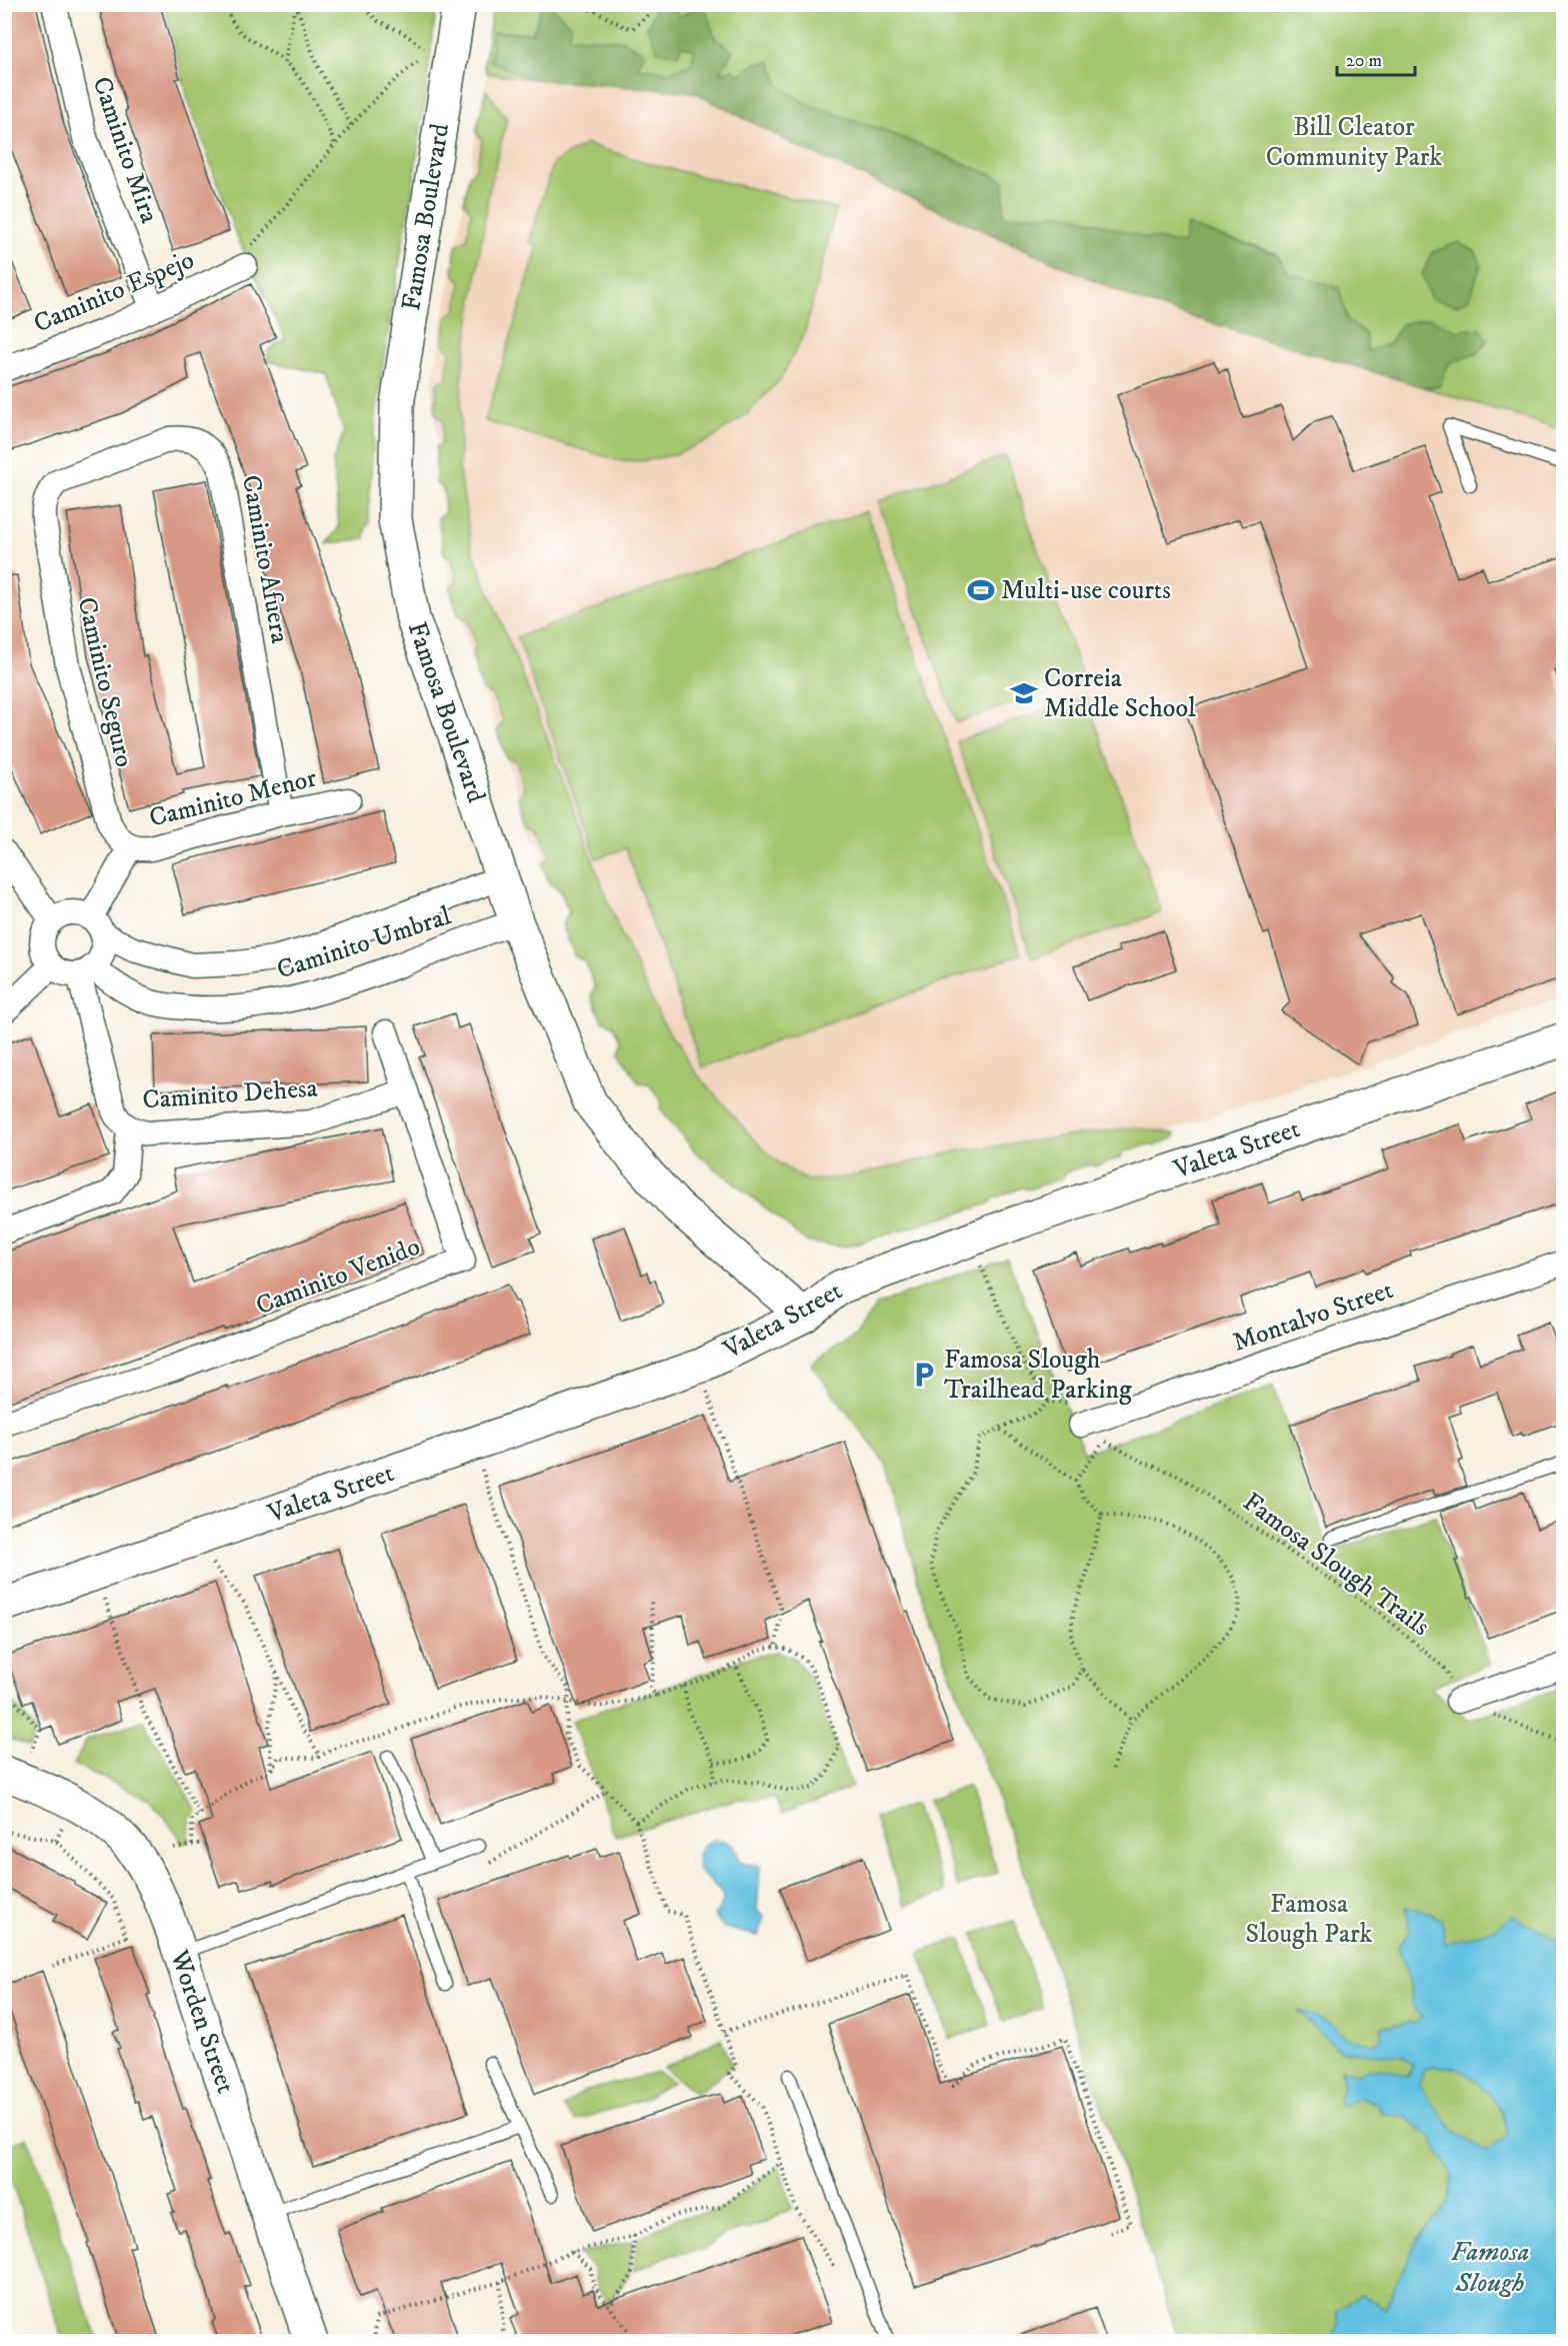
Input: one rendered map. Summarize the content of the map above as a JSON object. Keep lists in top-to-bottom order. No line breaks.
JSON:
{"streets":{"street":["Caminito Mira","Famosa Boulevard","Caminito Espejo","Caminito Afuera","Caminito Seguro","Caminito Menor","Caminito Umbral","Caminito Dehesa","Valeta Street","Caminito Venido","Montalvo Street","Worden Street"],"path":["Famosa Slough Trails"]},"crossings":[["Caminito Mira","Caminito Espejo"],["Famosa Boulevard","Caminito Umbral"],["Famosa Boulevard","Valeta Street"],["Caminito Afuera","Caminito Seguro"],["Caminito Afuera","Caminito Menor"],["Caminito Seguro","Caminito Menor"],["Caminito Dehesa","Caminito Venido"],["Montalvo Street","Famosa Slough Trails"]],"water":["Famosa Slough"],"parks":["Bill Cleator Community Park","Famosa Slough Park"],"places":{"sports":["Multi-use courts"],"school or university":["Correia Middle School"],"parking":["Famosa Slough Trailhead Parking"]},"scale_bar":"20 m"}
